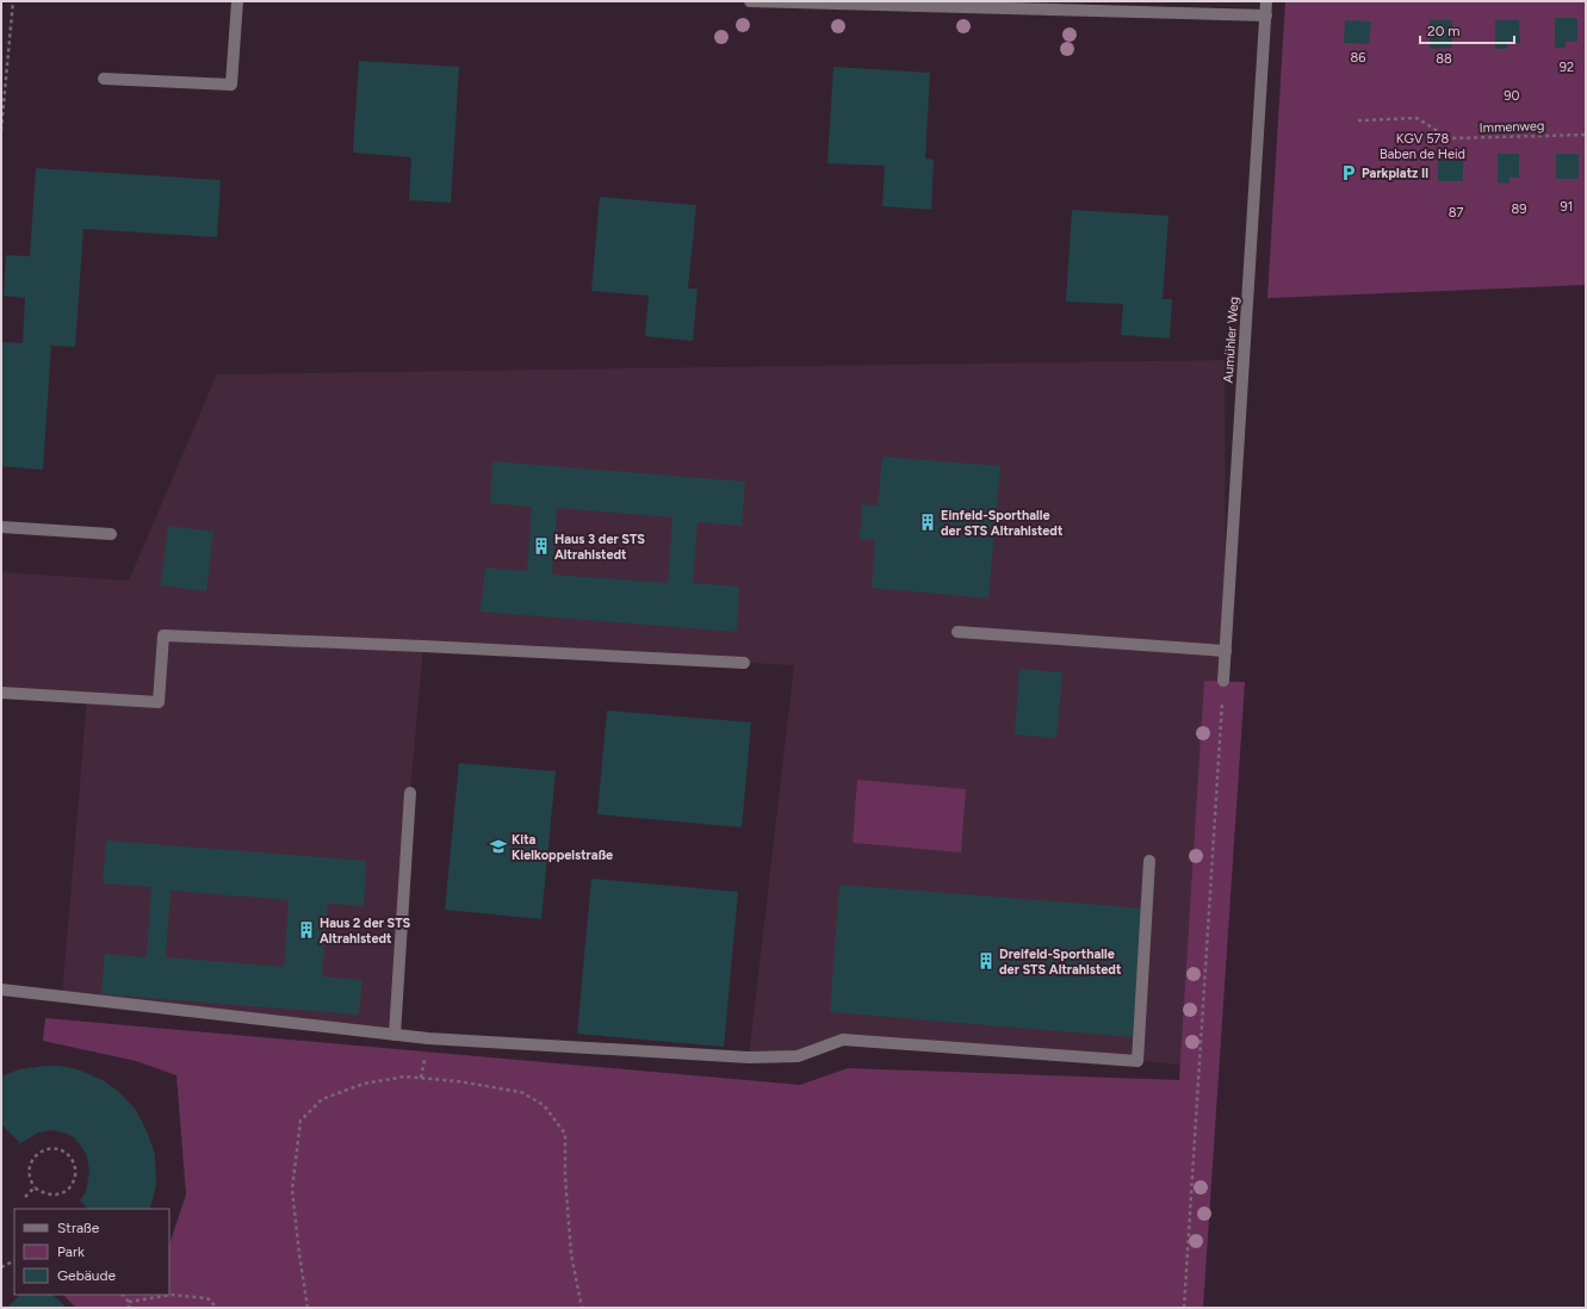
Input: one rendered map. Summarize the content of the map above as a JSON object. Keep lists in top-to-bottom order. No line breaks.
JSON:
{"streets":{"street":["Aumühler Weg"],"path":["Immenweg"]},"parks":["86","88","92","90","KGV 578 Baben de Heid","91","89","87"],"places":{"parking":["Parkplatz II"],"building":["Einfeld-Sporthalle der STS Altrahlstedt","Haus 3 der STS Altrahlstedt","Haus 2 der STS Altrahlstedt","Dreifeld-Sporthalle der STS Altrahlstedt"],"school or university":["Kita Kielkoppelstraße"]},"legend":["Straße","Park","Gebäude"],"scale_bar":"20 m"}
